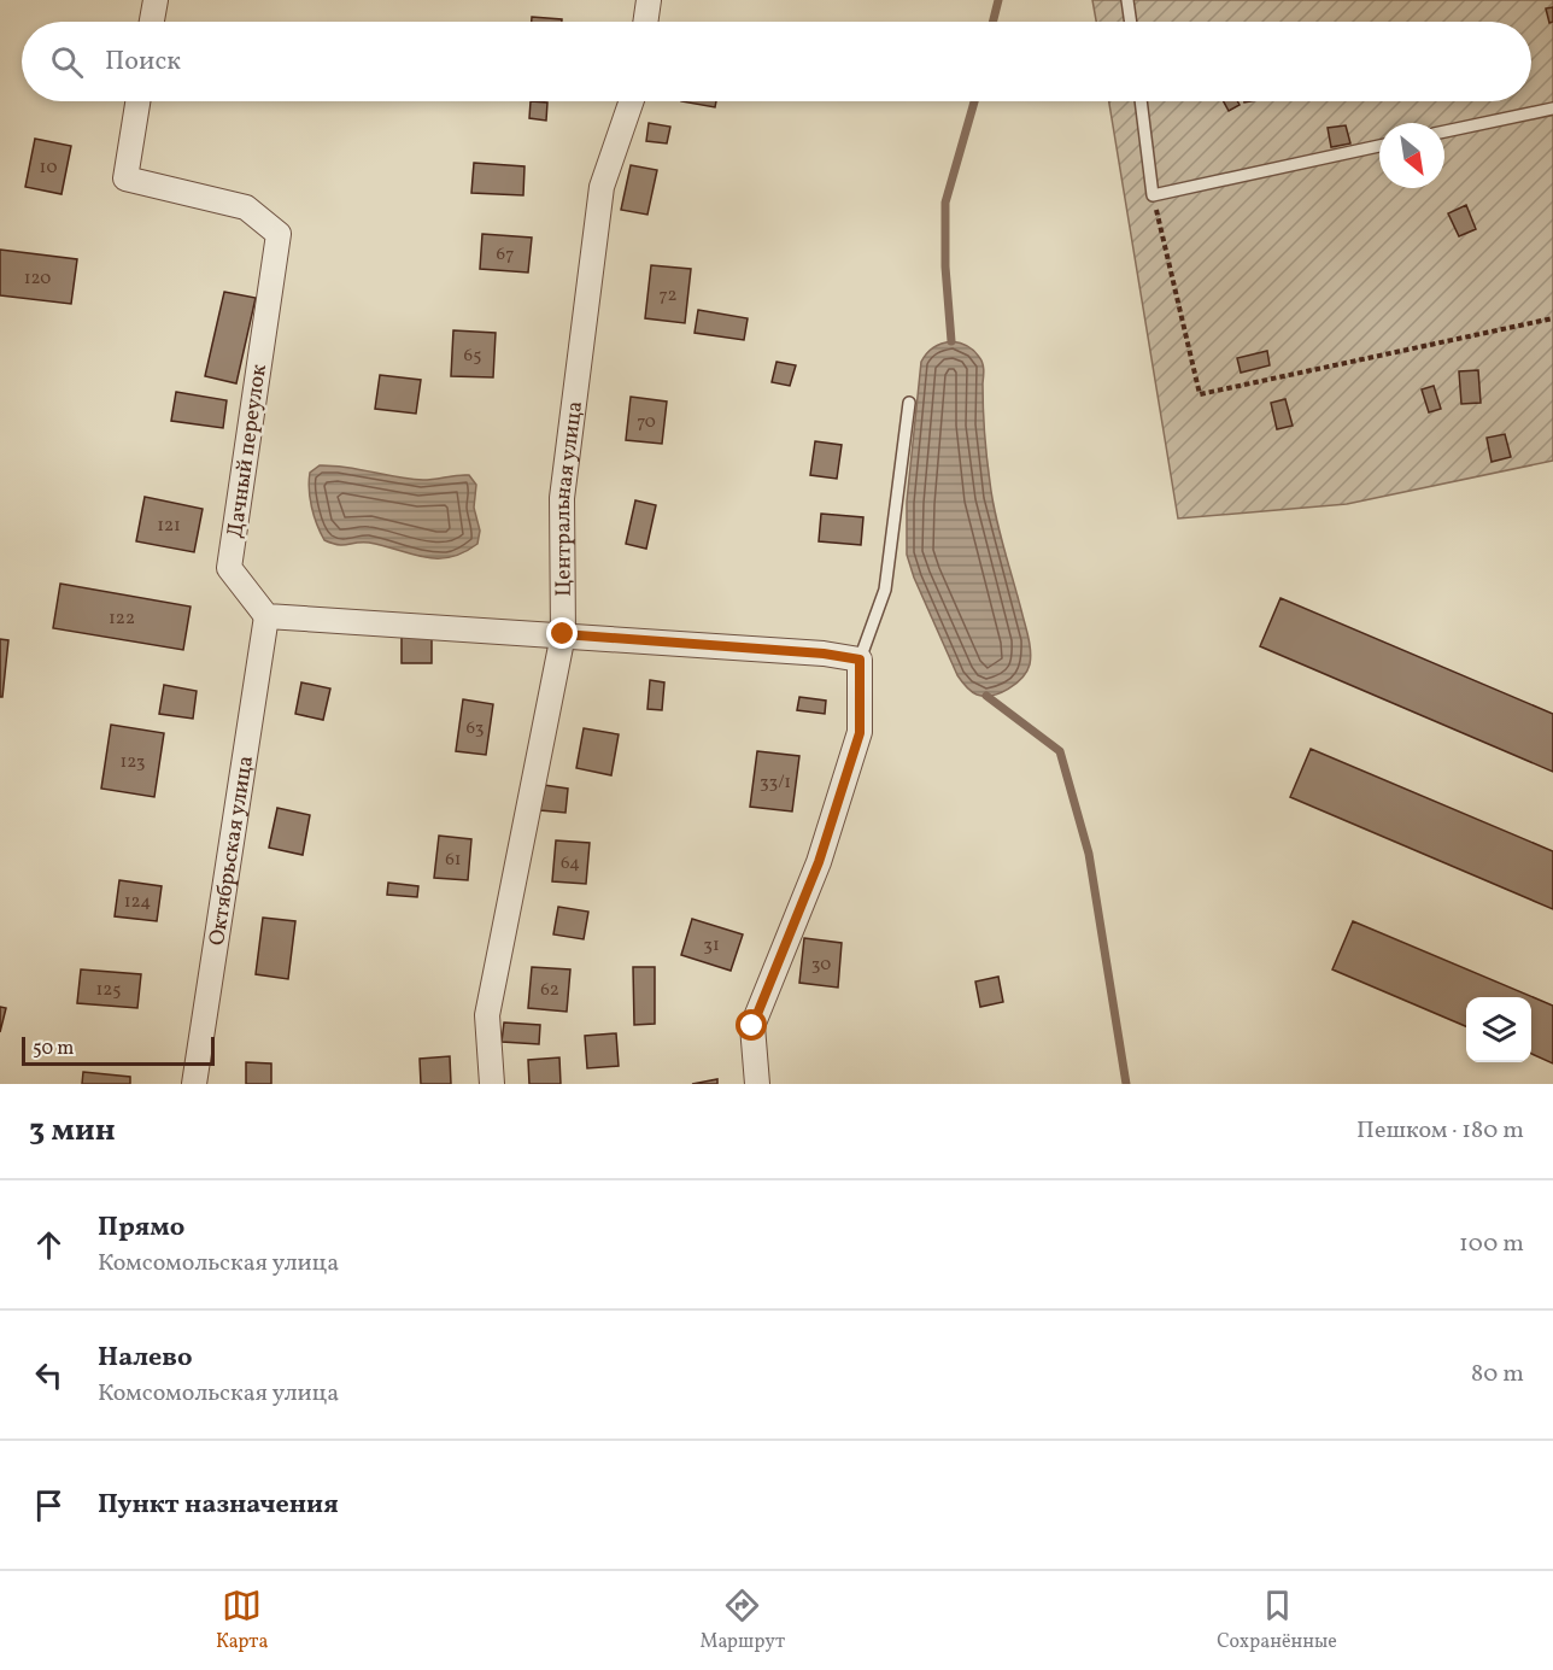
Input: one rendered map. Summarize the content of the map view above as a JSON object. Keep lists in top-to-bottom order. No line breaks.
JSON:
{"streets":{"street":["Дачный переулок","Центральная улица","Октябрьская улица"]},"crossings":[["Дачный переулок","Октябрьская улица"]],"house_numbers":["10","67","120","72","65","70","121","122","63","123","33/1","61","64","124","31","30","125","62"],"scale_bar":"50 m","north":"bottom right","page":{"search":"Поиск","scale":"50 m","heading":["3 мин","Пешком · 180 m"],"list":[["Прямо","Комсомольская улица","100 m"],["Налево","Комсомольская улица","80 m"],"Пункт назначения"],"nav":["Карта","Маршрут","Сохранённые"]}}
